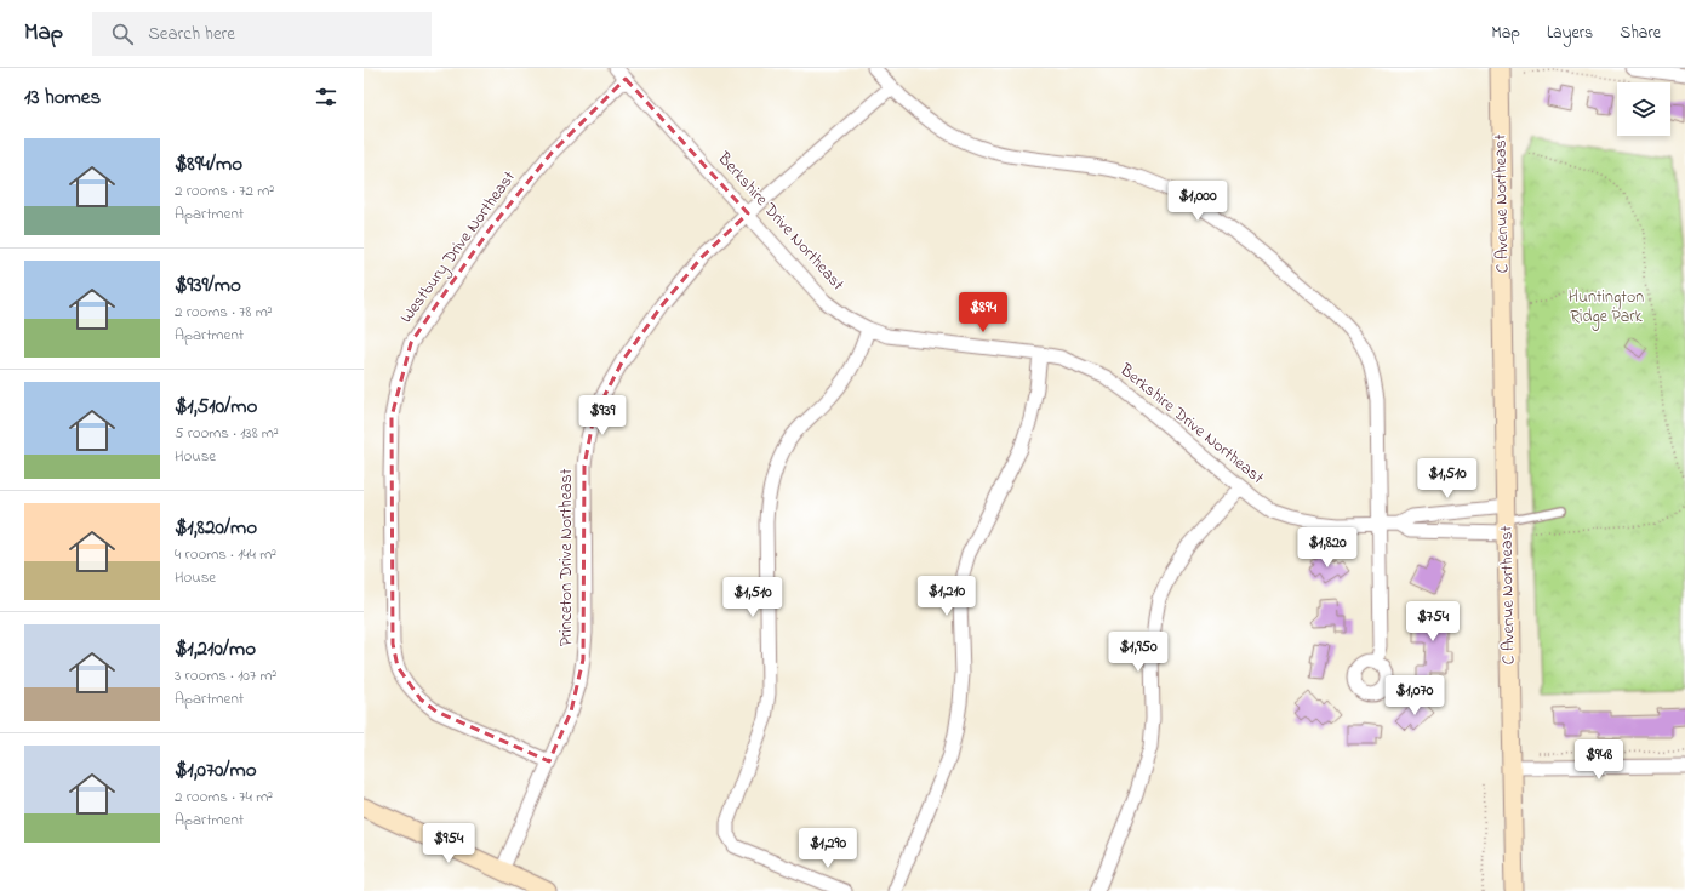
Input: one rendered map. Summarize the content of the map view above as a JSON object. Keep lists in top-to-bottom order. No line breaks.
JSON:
{"streets":{"street":["C Avenue Northeast","Berkshire Drive Northeast","Westbury Drive Northeast","Princeton Drive Northeast"]},"crossings":[["C Avenue Northeast","Berkshire Drive Northeast"],["Berkshire Drive Northeast","Westbury Drive Northeast"],["Berkshire Drive Northeast","Princeton Drive Northeast"],["Westbury Drive Northeast","Princeton Drive Northeast"]],"parks":["Huntington Ridge Park"],"page":{"header":"Map","search":"Search here","nav":["Map","Layers","Share"],"heading":"13 homes","list":[{"name":"$894/mo","note":"2 rooms · 72 m² · Apartment"},{"name":"$939/mo","note":"2 rooms · 78 m² · Apartment"},{"name":"$1,510/mo","note":"5 rooms · 138 m² · House"},{"name":"$1,820/mo","note":"4 rooms · 144 m² · House"},{"name":"$1,210/mo","note":"3 rooms · 107 m² · Apartment"},{"name":"$1,070/mo","note":"2 rooms · 74 m² · Apartment"}],"price":["$1,000","$894","$939","$1,510","$1,820","$1,210","$1,510","$754","$1,950","$1,070","$948","$954","$1,290"]}}
